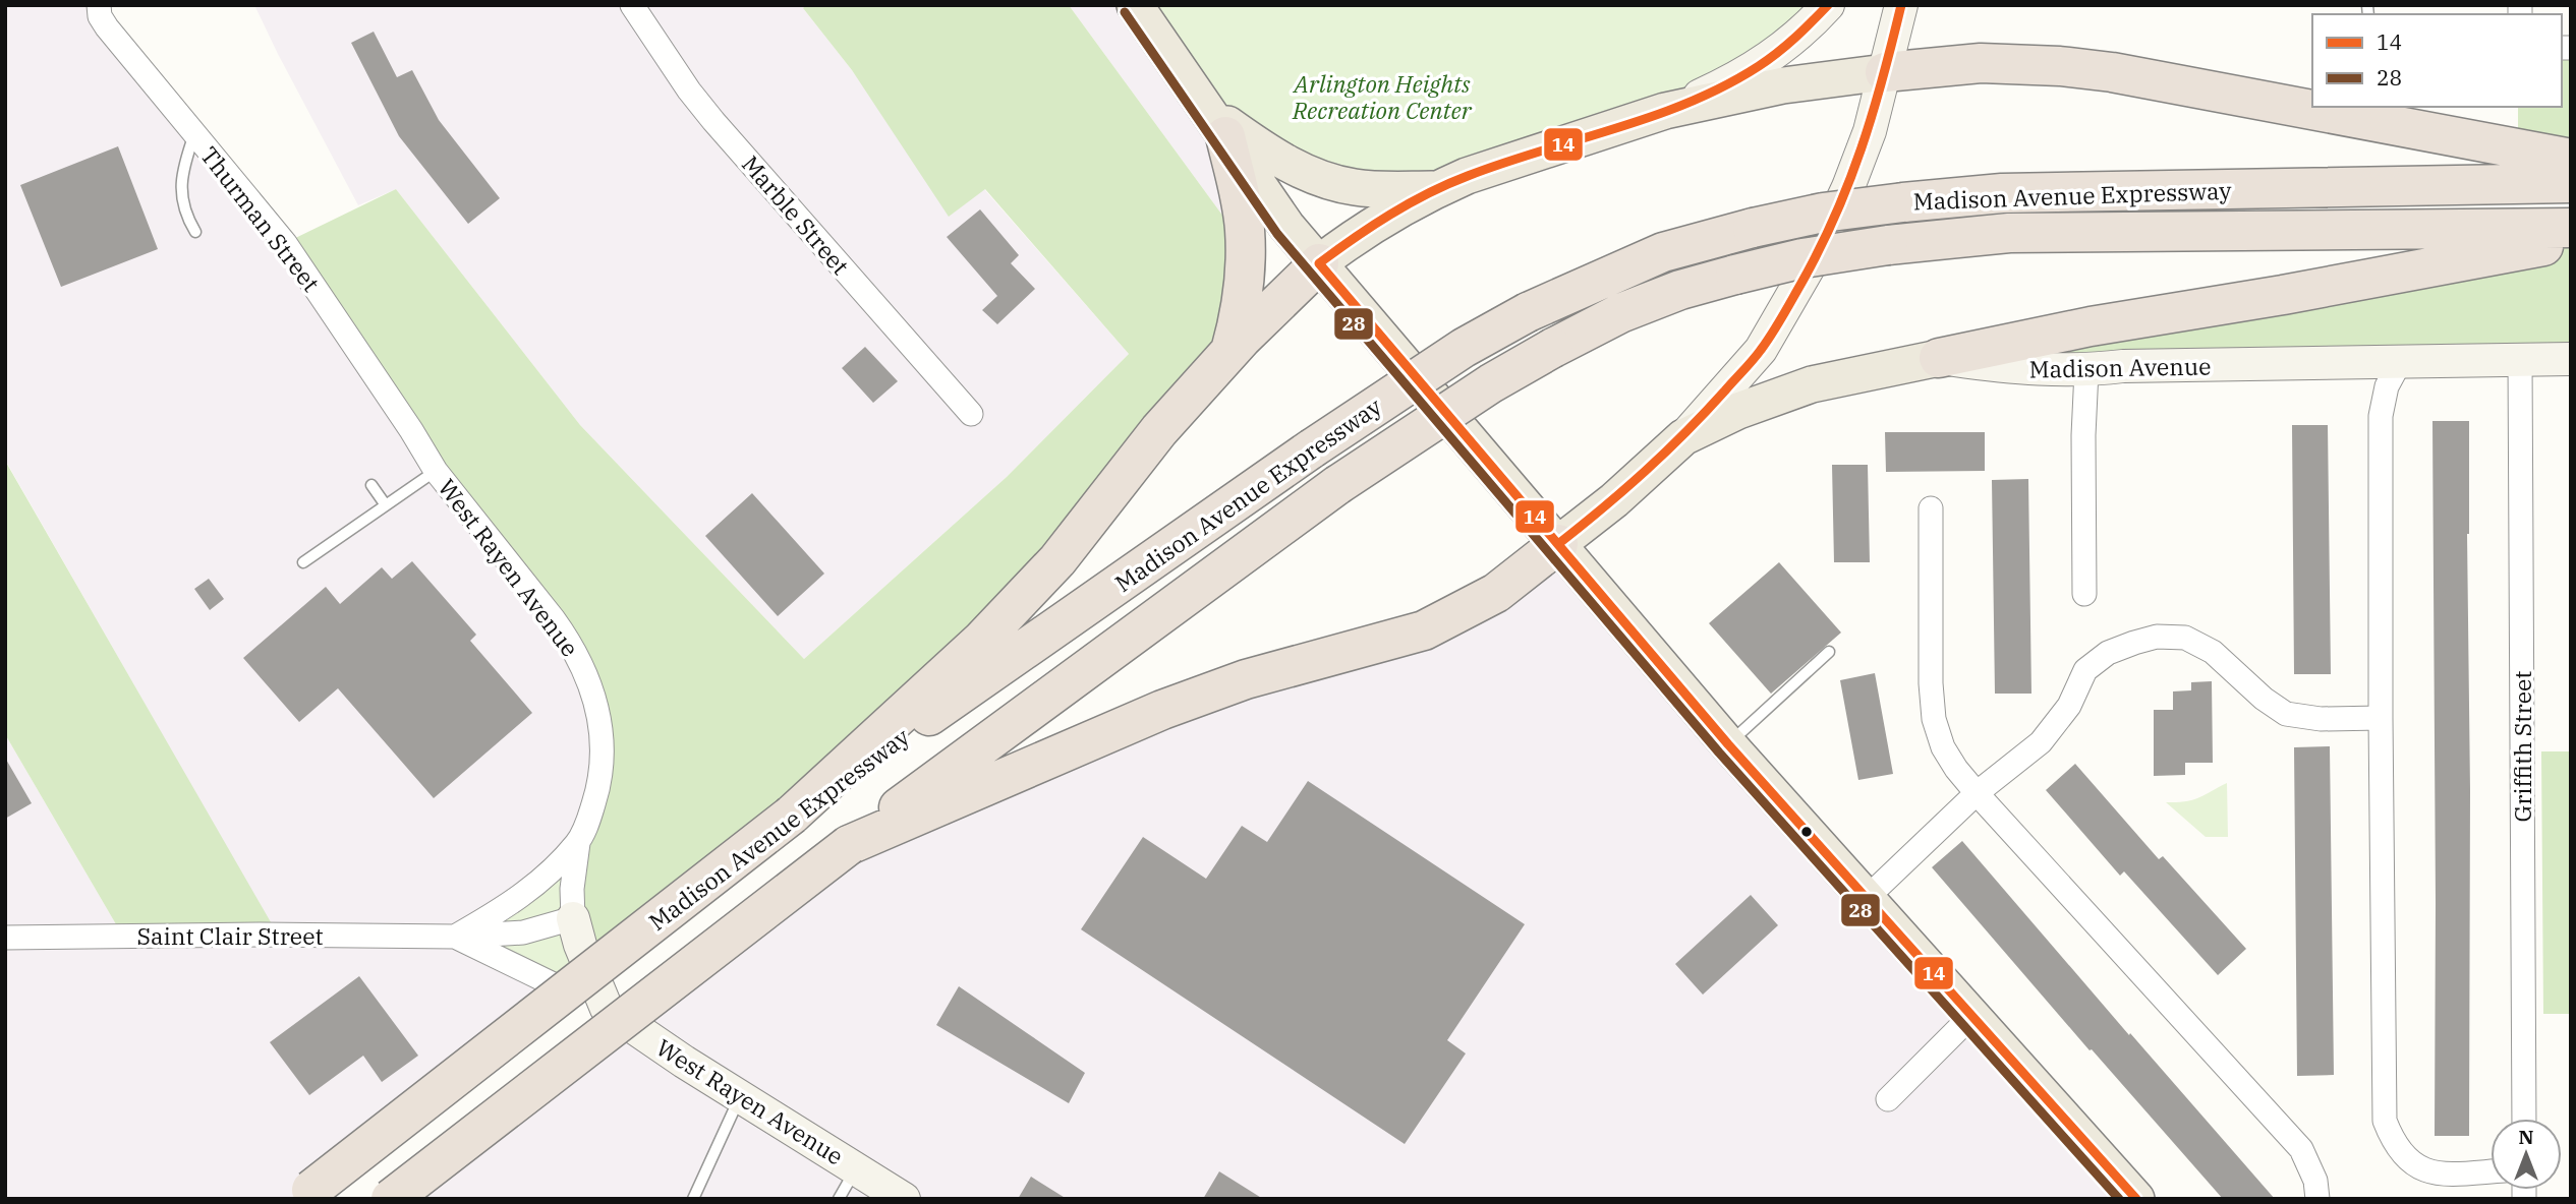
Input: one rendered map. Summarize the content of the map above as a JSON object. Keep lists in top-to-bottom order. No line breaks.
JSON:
{"streets":{"highway":["Madison Avenue Expressway"],"main road":["Madison Avenue"],"street":["Marble Street","Thurman Street","West Rayen Avenue","Griffith Street","Saint Clair Street"]},"crossings":[["Thurman Street","West Rayen Avenue"],["Madison Avenue","Griffith Street"],["West Rayen Avenue","Saint Clair Street"]],"parks":["Arlington Heights Recreation Center"],"lines":["transit line 14","transit line 28"],"legend":["14","28"],"north":"top"}
